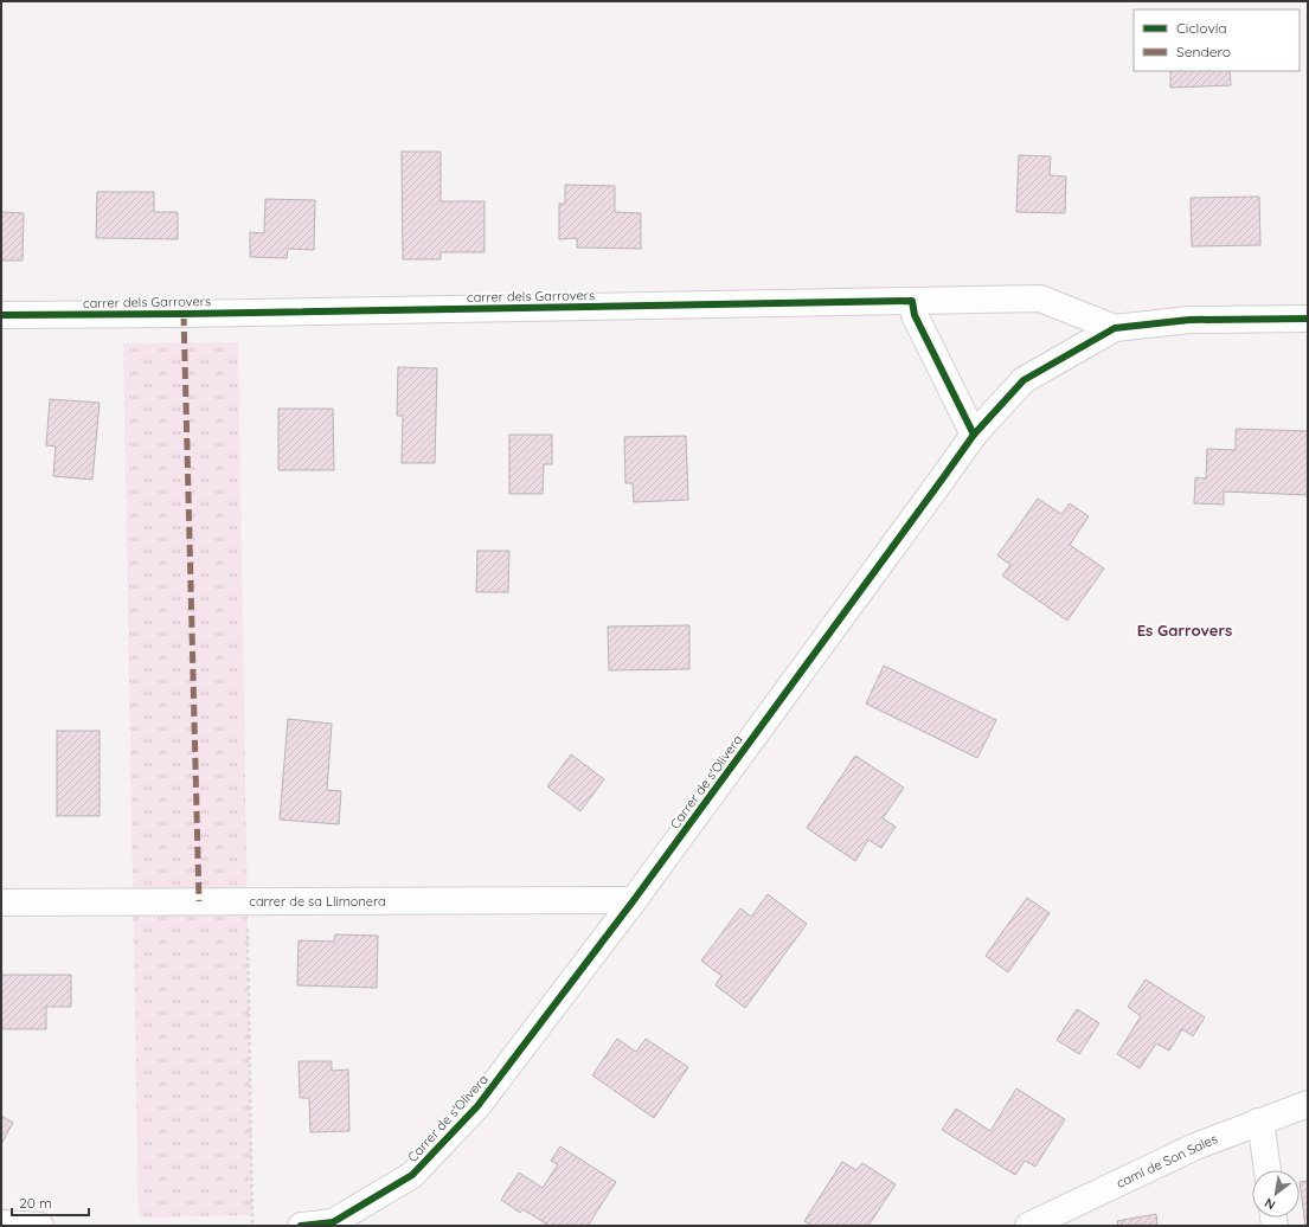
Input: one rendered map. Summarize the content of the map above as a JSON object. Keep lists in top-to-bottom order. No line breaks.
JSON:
{"streets":{"street":["carrer dels Garrovers","Carrer de s'Olivera","carrer de sa Llimonera","camí de Son Sales"]},"crossings":[["carrer dels Garrovers","Carrer de s'Olivera"],["Carrer de s'Olivera","carrer de sa Llimonera"]],"districts":["Es Garrovers"],"legend":["Ciclovía","Sendero"],"scale_bar":"20 m","north":"bottom left"}
